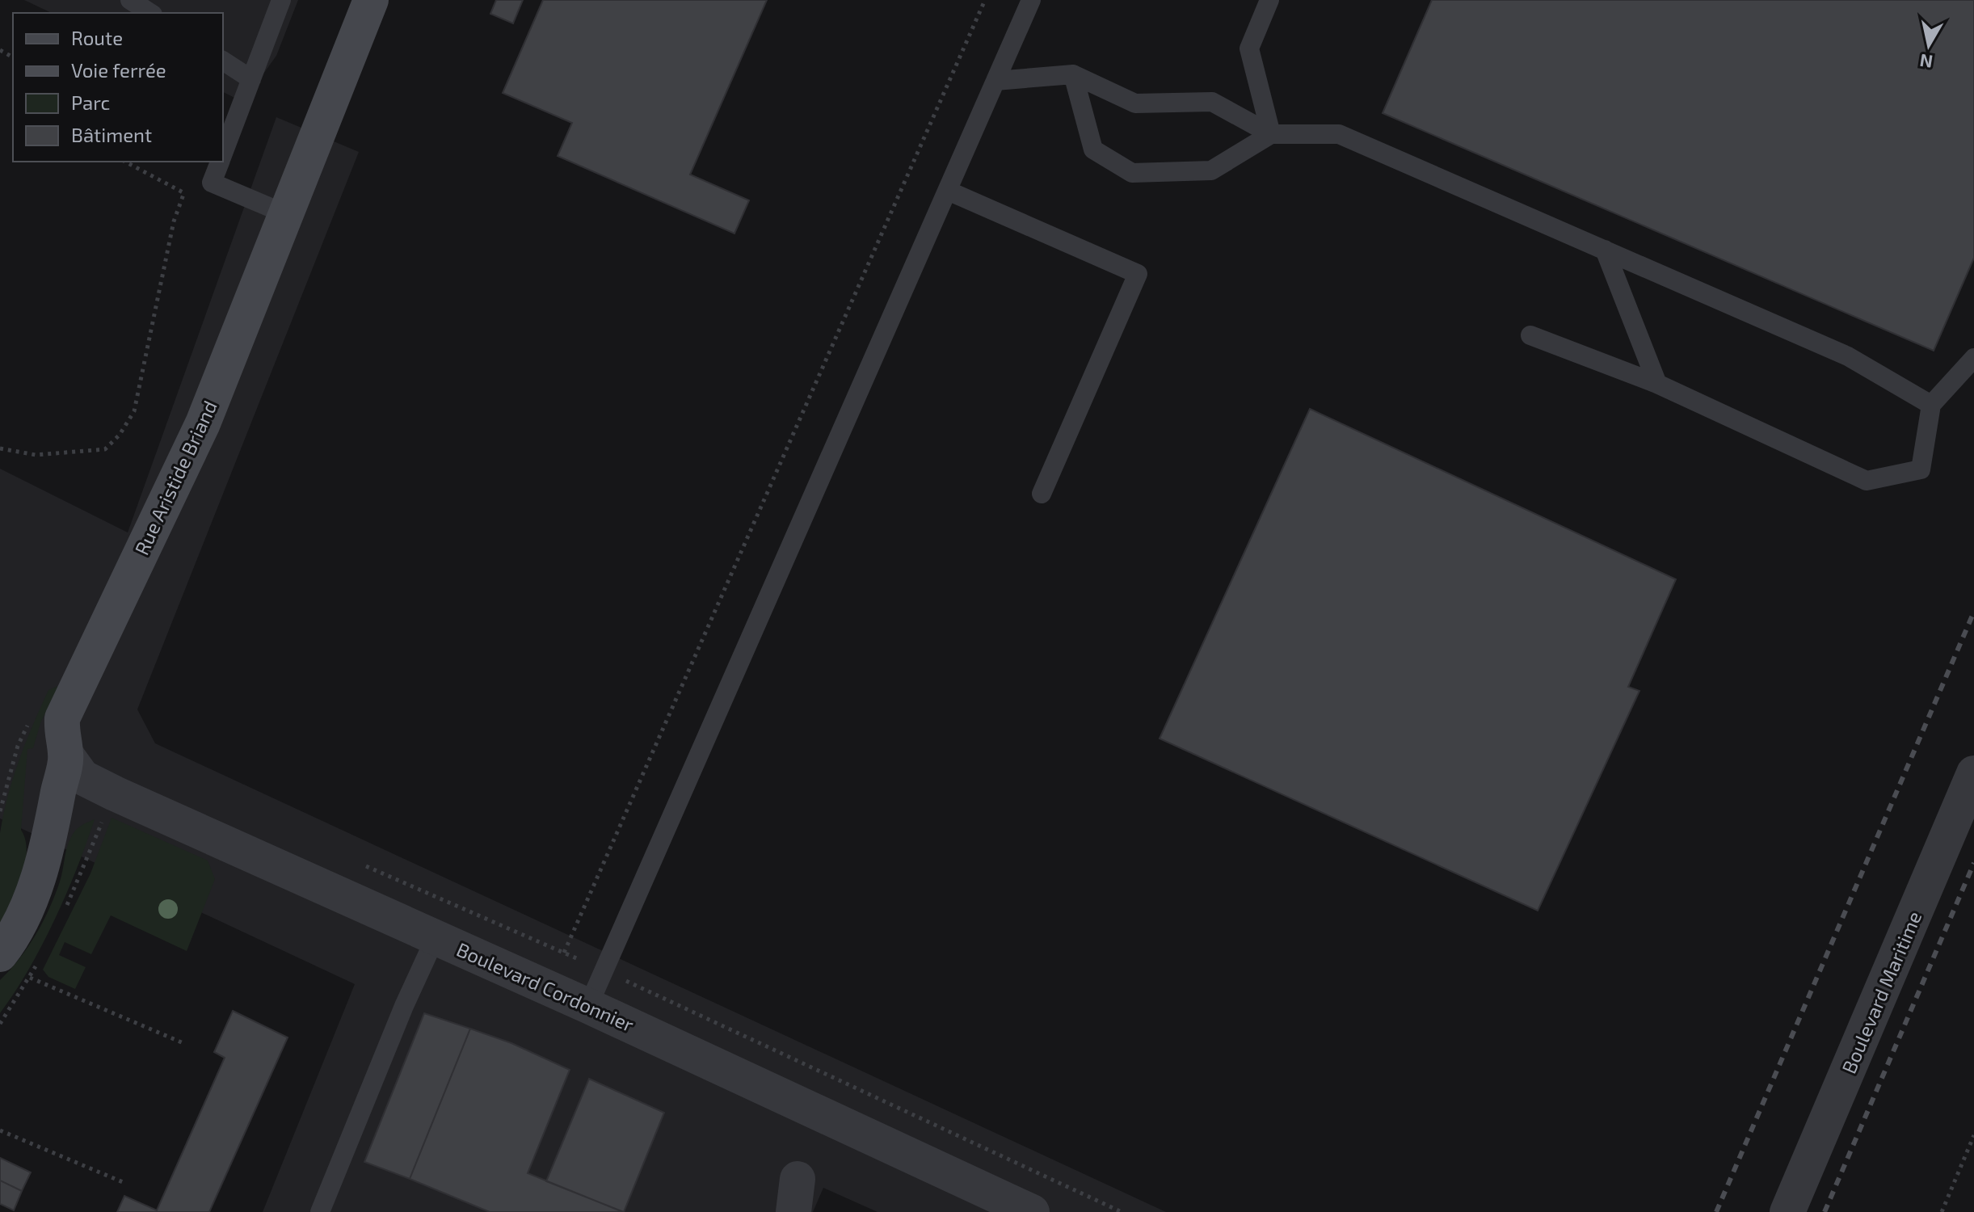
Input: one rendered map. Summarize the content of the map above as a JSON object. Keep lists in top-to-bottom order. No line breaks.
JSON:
{"streets":{"main road":["Rue Aristide Briand"],"street":["Boulevard Cordonnier","Boulevard Maritime"]},"crossings":[["Rue Aristide Briand","Boulevard Cordonnier"]],"legend":["Route","Voie ferrée","Parc","Bâtiment"],"north":"bottom"}
